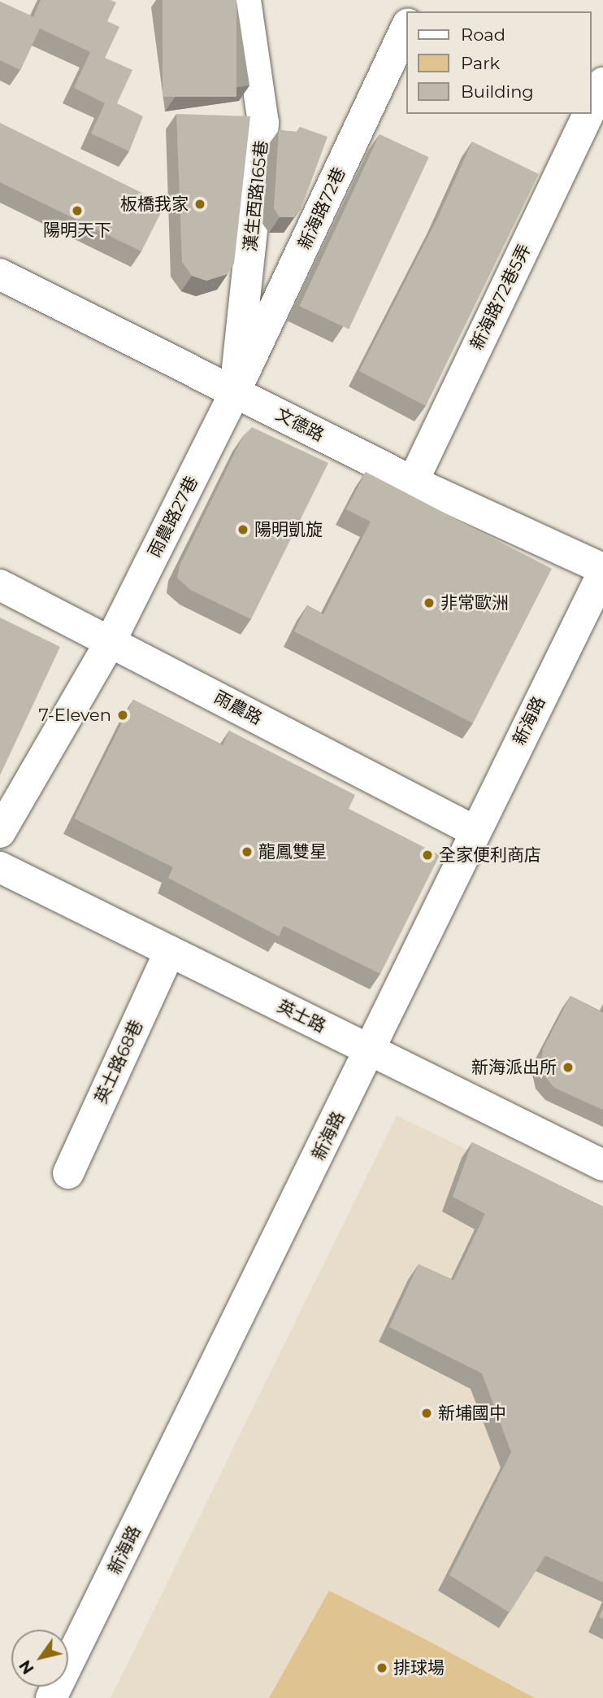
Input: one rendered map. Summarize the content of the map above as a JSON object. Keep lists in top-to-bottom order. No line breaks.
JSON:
{"streets":{"street":["漢生西路165巷","新海路72巷","新海路72巷5弄","文德路","雨農路27巷","雨農路","新海路","英士路","英士路68巷"]},"crossings":[["漢生西路165巷","新海路72巷"],["漢生西路165巷","文德路"],["漢生西路165巷","雨農路27巷"],["新海路72巷","文德路"],["新海路72巷","雨農路27巷"],["新海路72巷5弄","文德路"],["文德路","雨農路27巷"],["文德路","新海路"],["雨農路27巷","雨農路"],["雨農路","新海路"],["新海路","英士路"],["英士路","英士路68巷"]],"places":["板橋我家","陽明天下","陽明凱旋","非常歐洲","7-Eleven","龍鳳雙星","全家便利商店","新海派出所","新埔國中","排球場"],"legend":["Road","Park","Building"],"north":"bottom left"}
